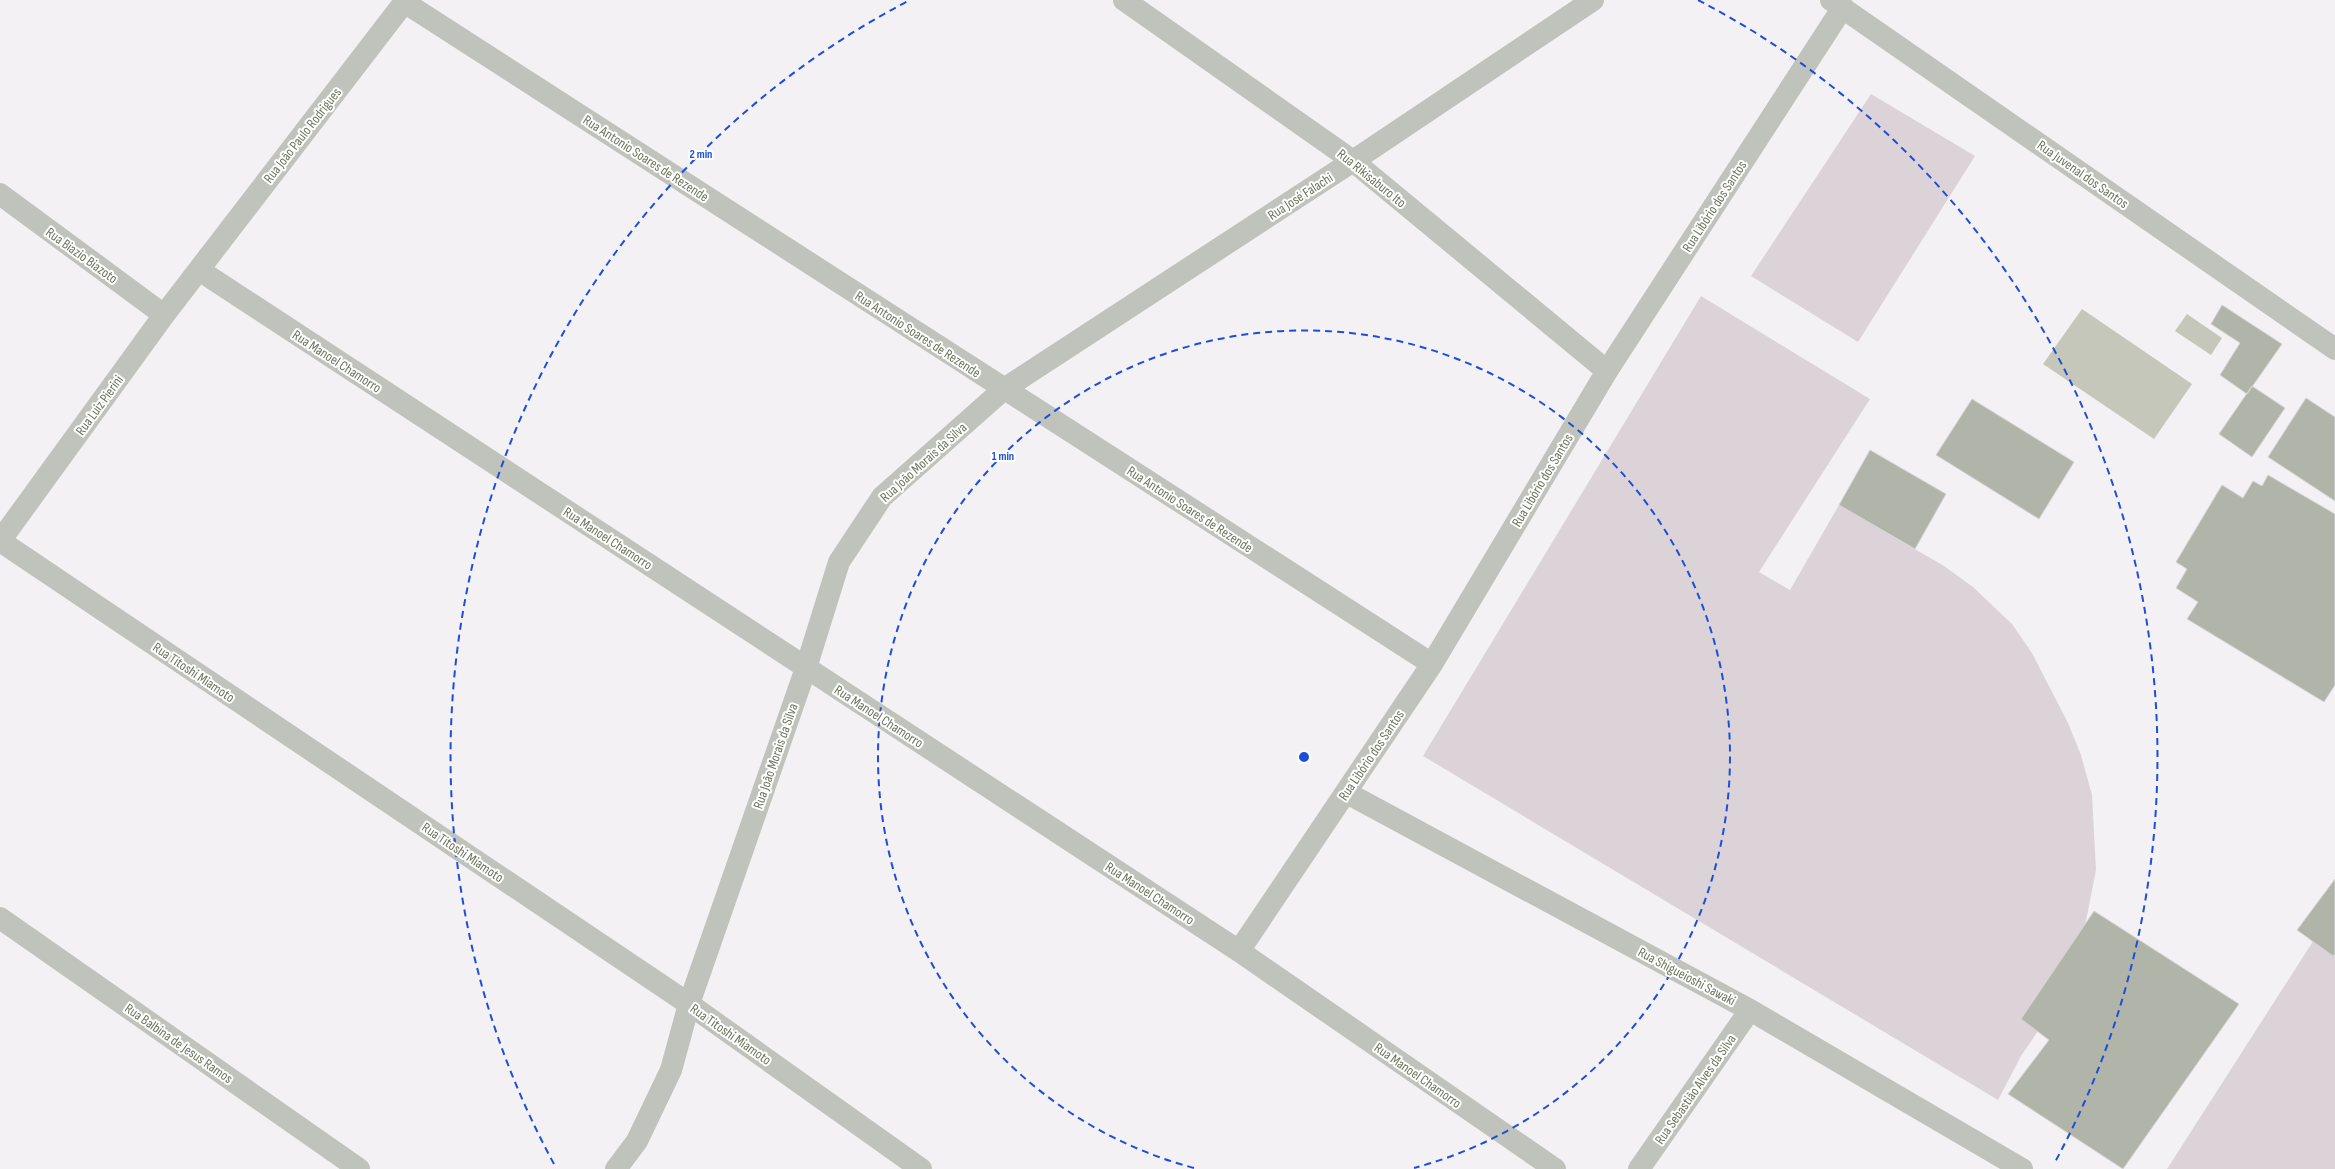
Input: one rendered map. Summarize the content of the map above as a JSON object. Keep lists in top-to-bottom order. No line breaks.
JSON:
{"streets":{"street":["Rua João Paulo Rodrigues","Rua Antonio Soares de Rezende","Rua Juvenal dos Santos","Rua Rikisaburo Ito","Rua José Falachi","Rua Libório dos Santos","Rua Biazio Biazoto","Rua Manoel Chamorro","Rua Luiz Pierini","Rua João Morais da Silva","Rua Titoshi Miamoto","Rua Shigueioshi Sawaki","Rua Balbina de Jesus Ramos","Rua Sebastião Alves da Silva"]},"crossings":[["Rua João Paulo Rodrigues","Rua Antonio Soares de Rezende"],["Rua João Paulo Rodrigues","Rua Manoel Chamorro"],["Rua João Paulo Rodrigues","Rua Luiz Pierini"],["Rua Antonio Soares de Rezende","Rua José Falachi"],["Rua Antonio Soares de Rezende","Rua Libório dos Santos"],["Rua Antonio Soares de Rezende","Rua João Morais da Silva"],["Rua Juvenal dos Santos","Rua Libório dos Santos"],["Rua Rikisaburo Ito","Rua José Falachi"],["Rua Rikisaburo Ito","Rua Libório dos Santos"],["Rua José Falachi","Rua João Morais da Silva"],["Rua Libório dos Santos","Rua Manoel Chamorro"],["Rua Libório dos Santos","Rua Shigueioshi Sawaki"],["Rua Biazio Biazoto","Rua Luiz Pierini"],["Rua Manoel Chamorro","Rua Luiz Pierini"],["Rua Manoel Chamorro","Rua João Morais da Silva"],["Rua Luiz Pierini","Rua Titoshi Miamoto"],["Rua João Morais da Silva","Rua Titoshi Miamoto"],["Rua Shigueioshi Sawaki","Rua Sebastião Alves da Silva"]],"rings":["2 min","1 min"]}
